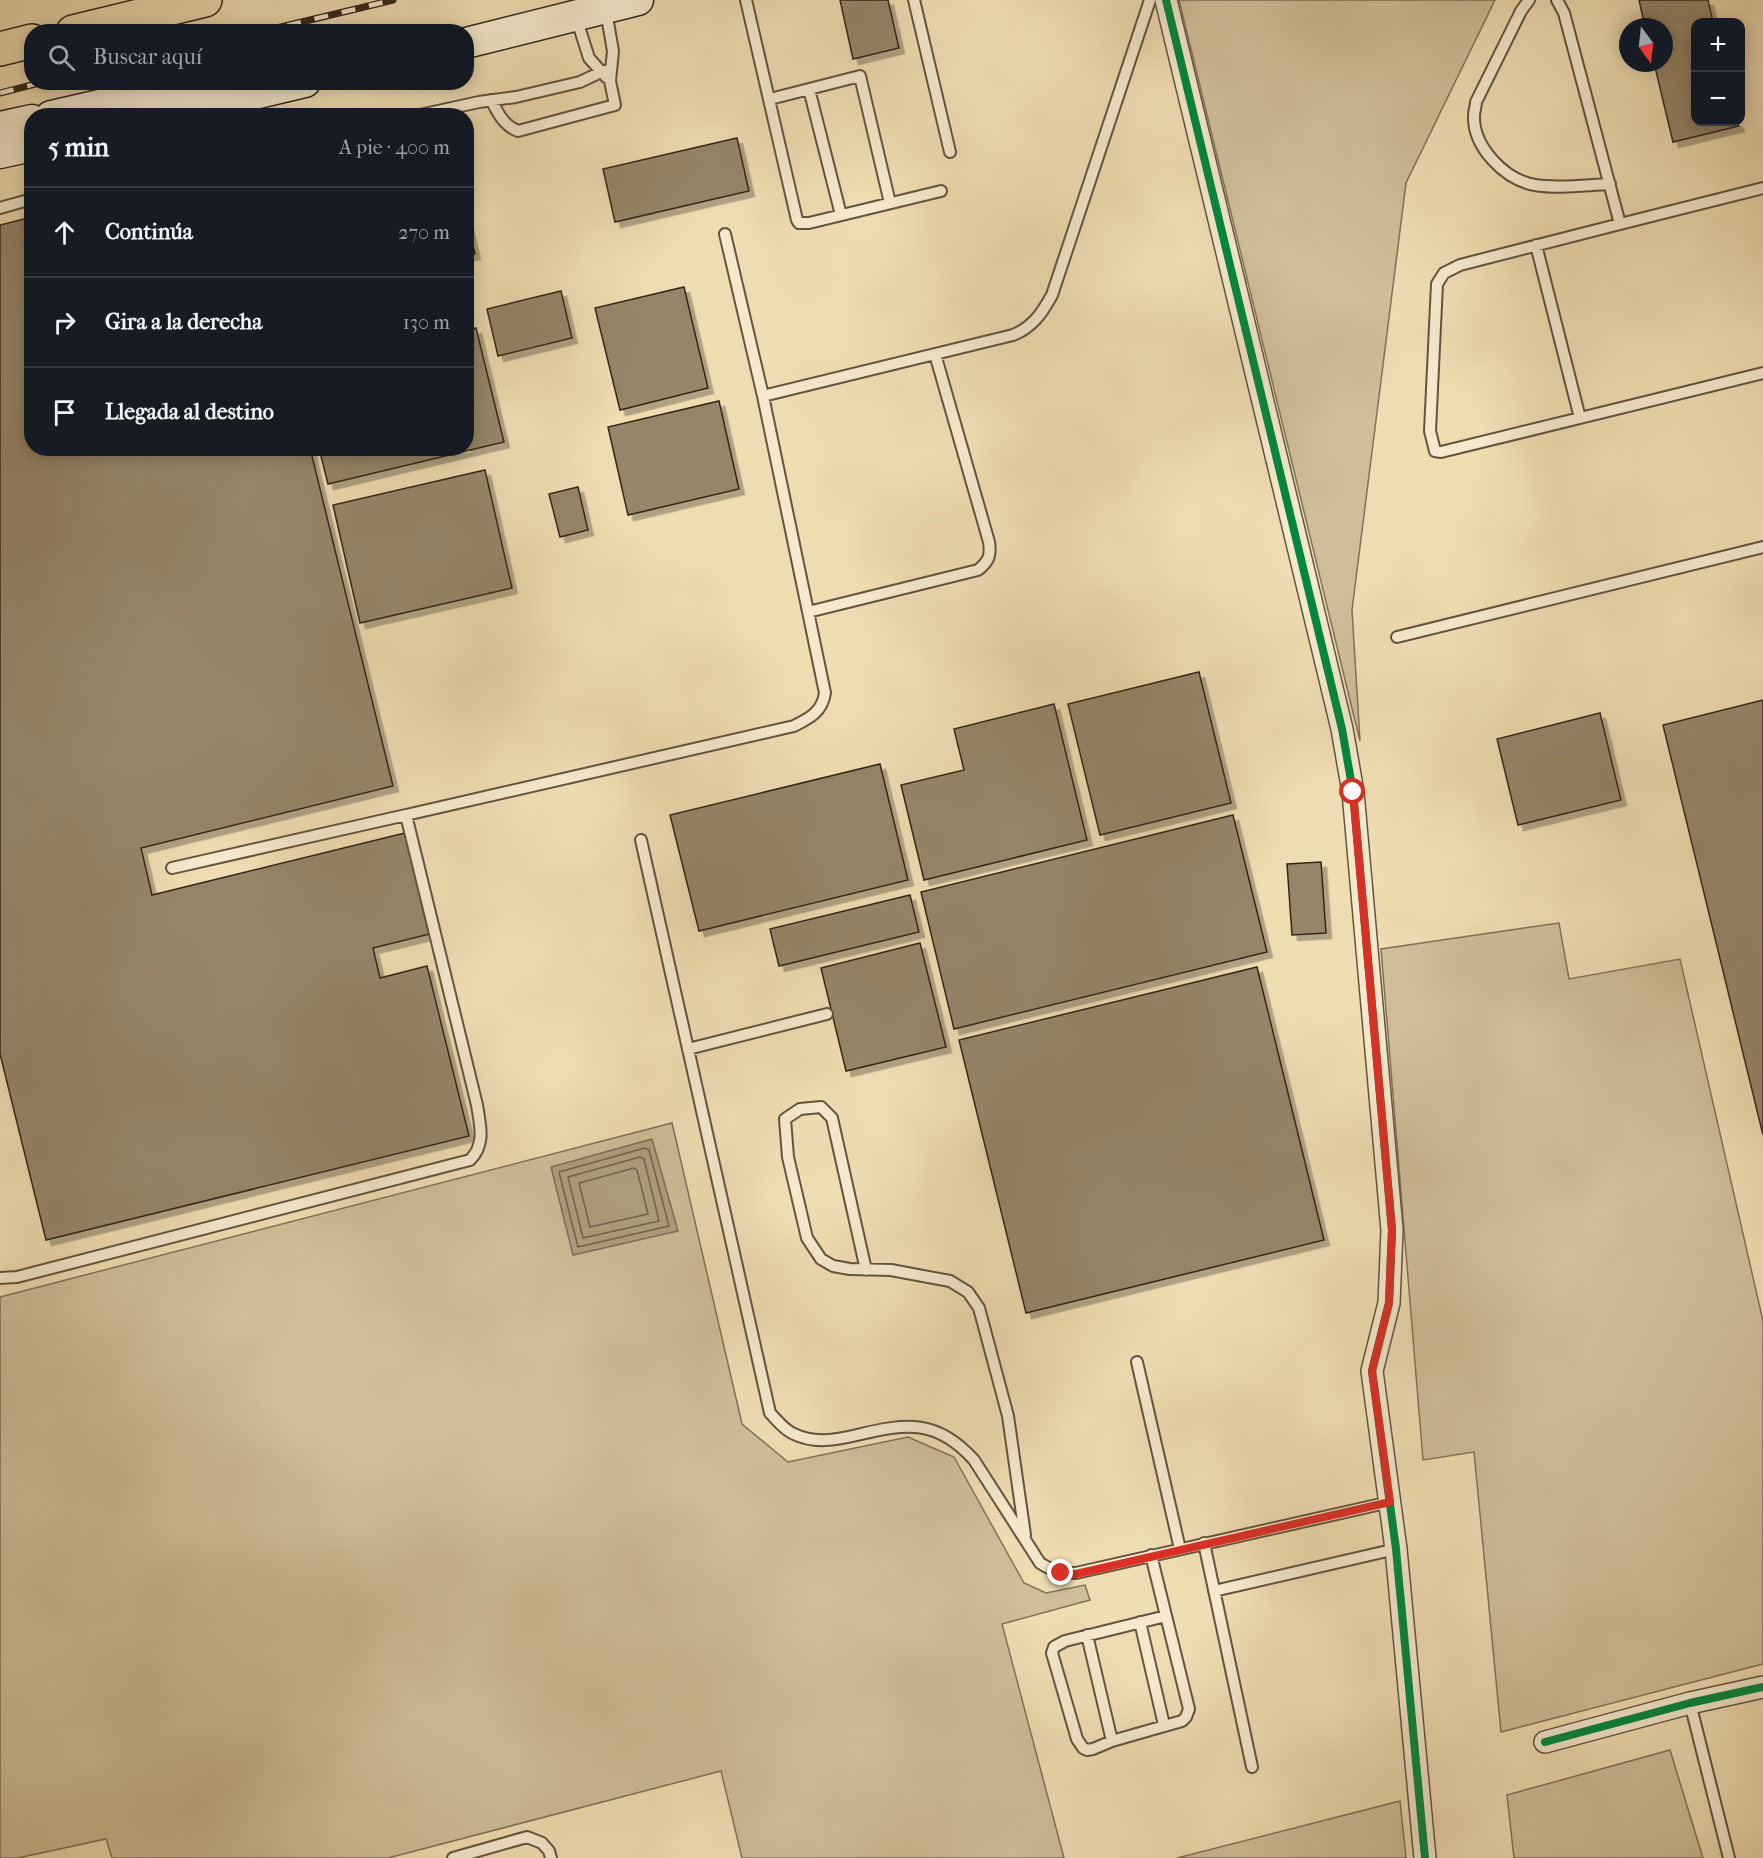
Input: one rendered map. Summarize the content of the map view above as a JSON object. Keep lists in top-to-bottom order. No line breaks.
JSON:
{"north":"bottom","page":{"map_buttons":["+","−"],"search":"Buscar aquí","heading":["5 min","A pie · 400 m"],"list":[["Continúa","270 m"],["Gira a la derecha","130 m"],"Llegada al destino"]}}
